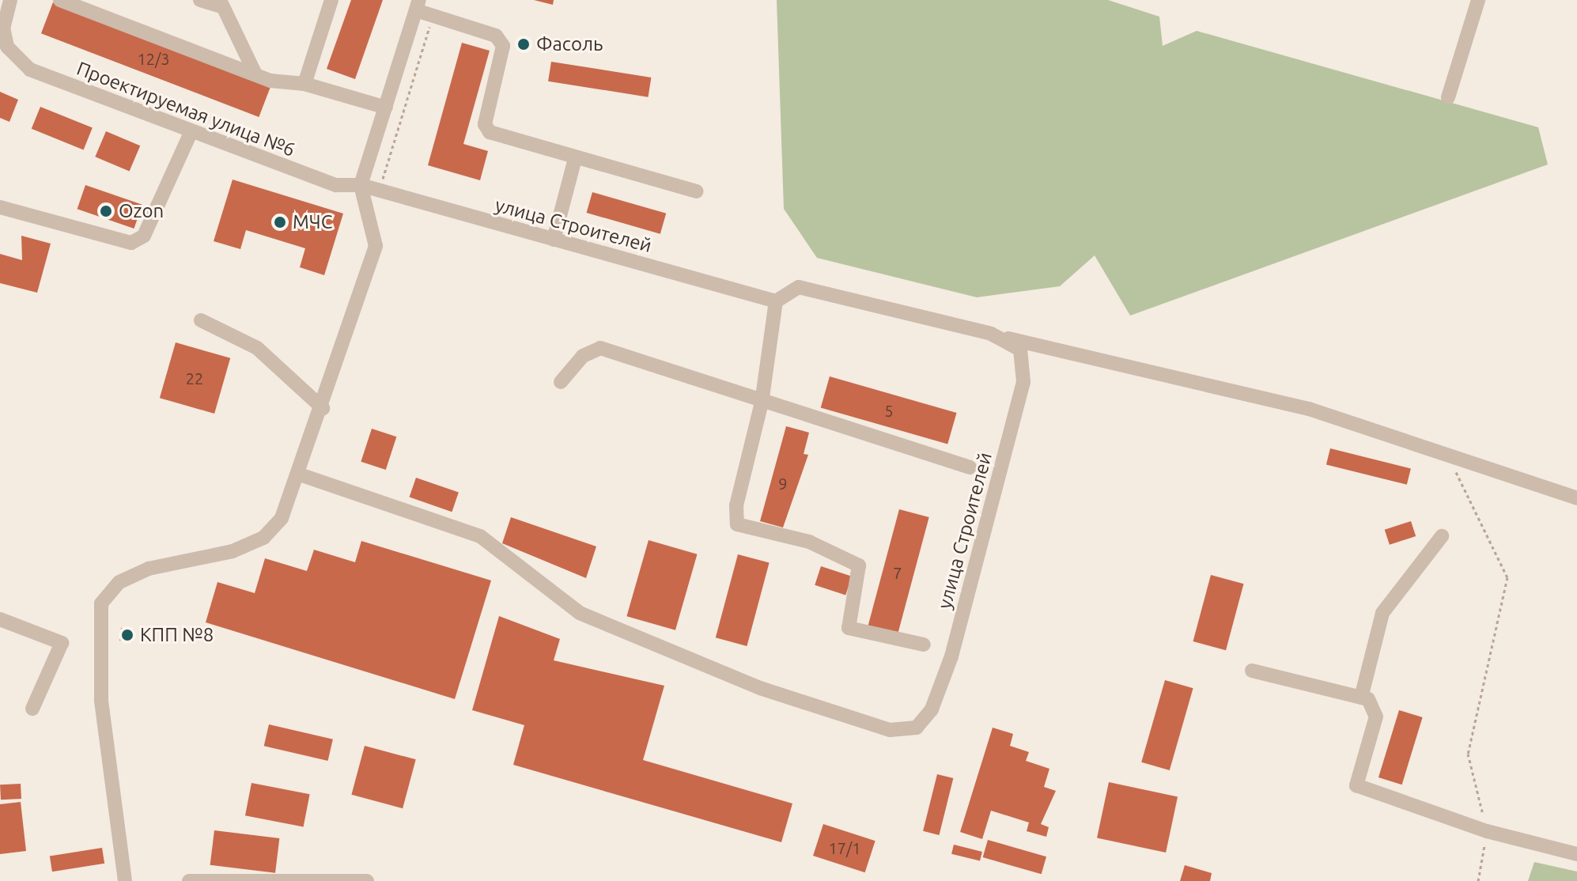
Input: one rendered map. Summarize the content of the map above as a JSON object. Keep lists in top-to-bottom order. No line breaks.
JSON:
{"streets":{"street":["Проектируемая улица №6","улица Строителей"]},"crossings":[["Проектируемая улица №6","улица Строителей"]],"places":["Фасоль","Ozon","МЧС","КПП №8"],"house_numbers":["12/3","22","5","9","7","17/1"]}
